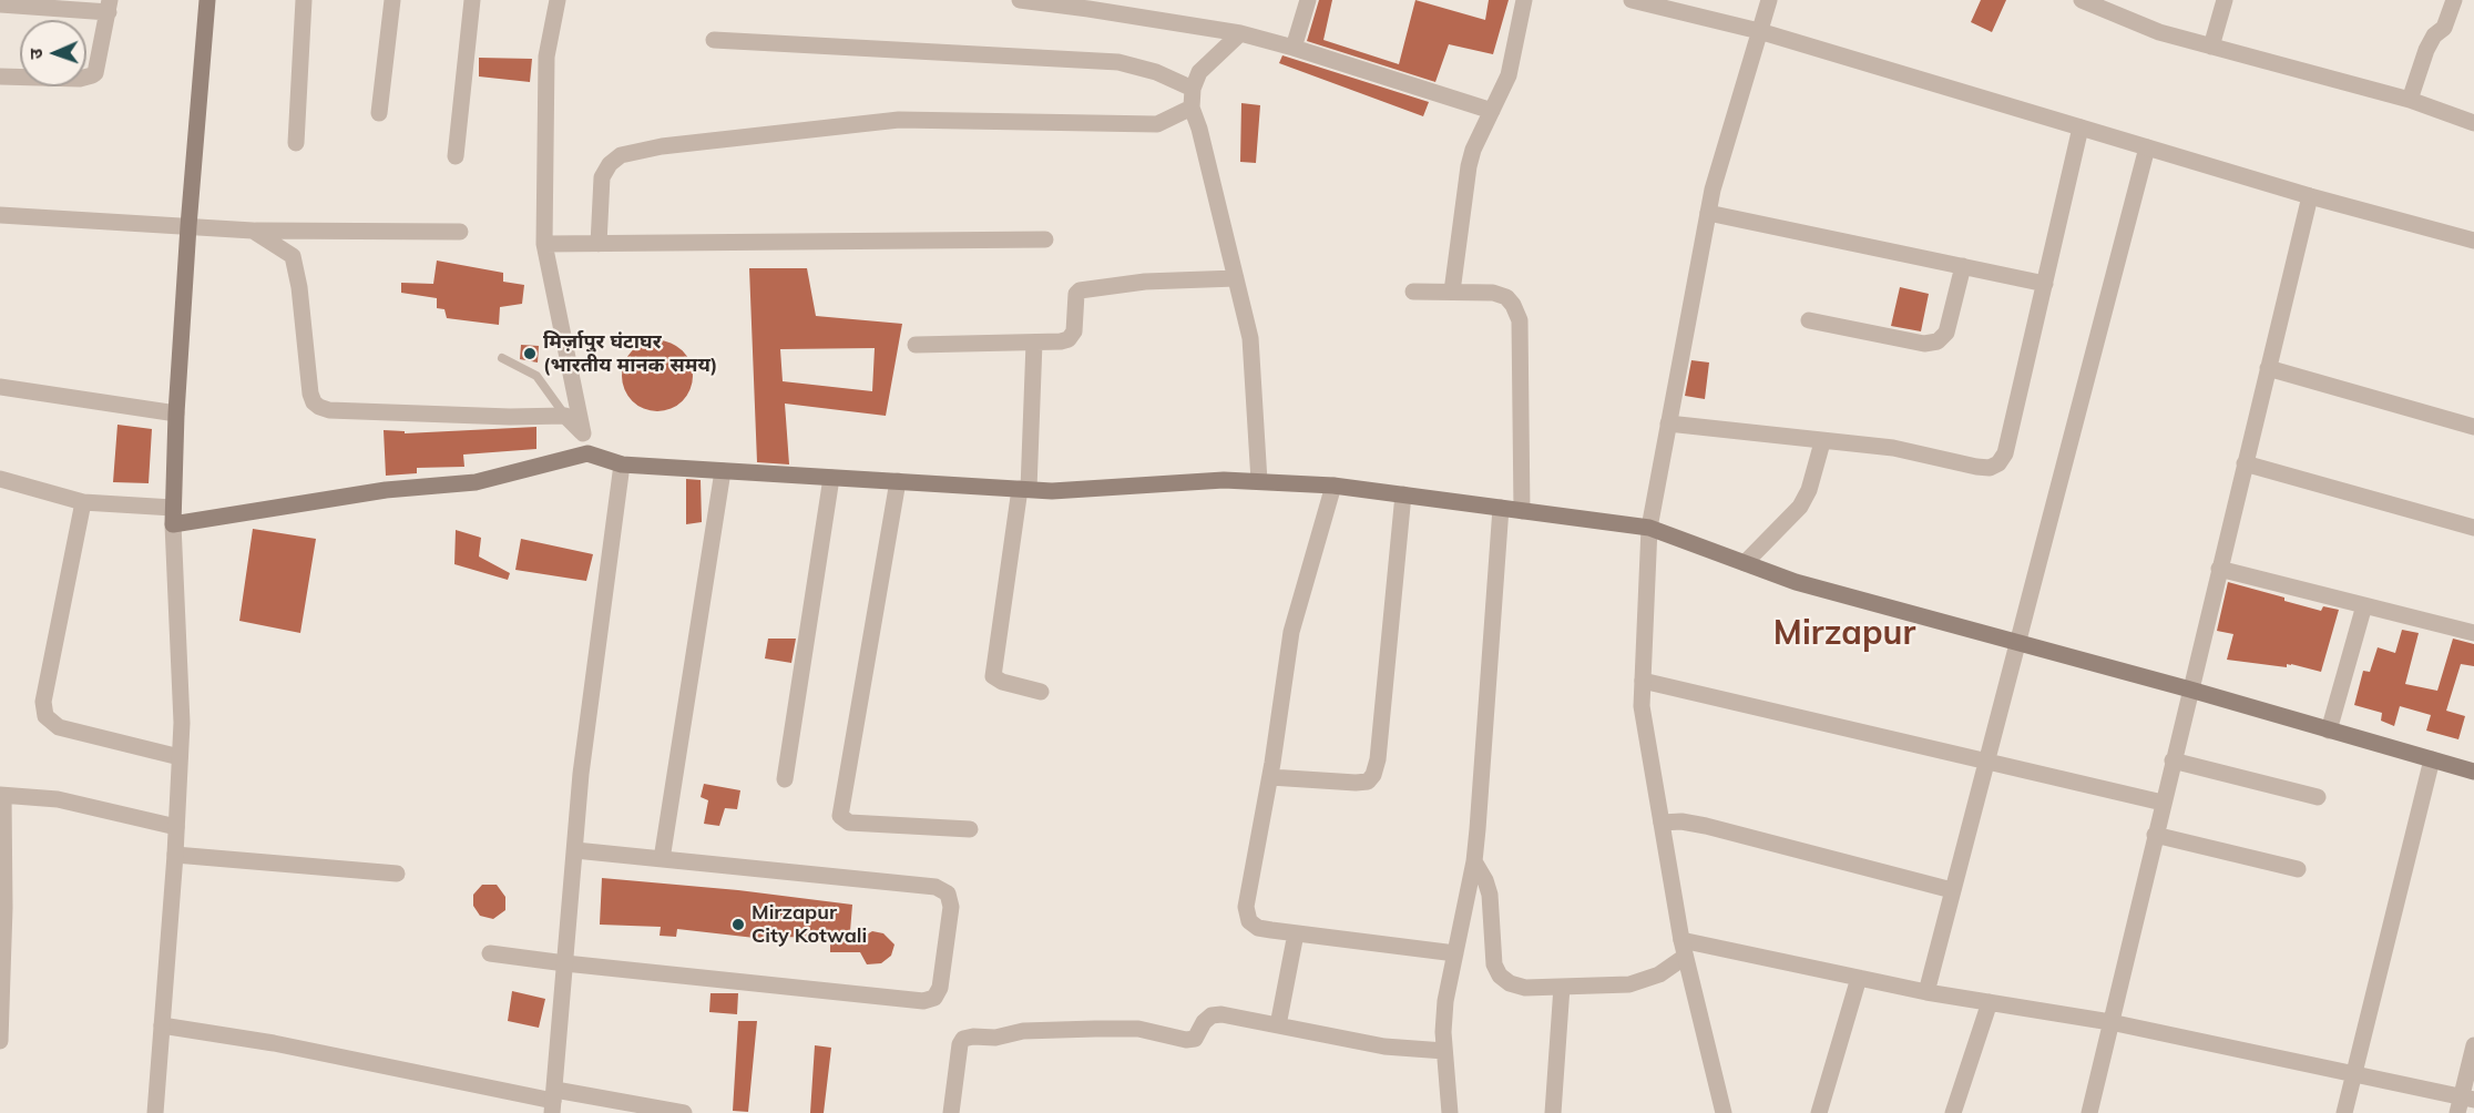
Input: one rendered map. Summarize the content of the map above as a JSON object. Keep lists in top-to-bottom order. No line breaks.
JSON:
{"districts":["Mirzapur"],"places":["मिर्ज़ापुर घंटाघर (भारतीय मानक समय)","Mirzapur City Kotwali"],"north":"left"}
